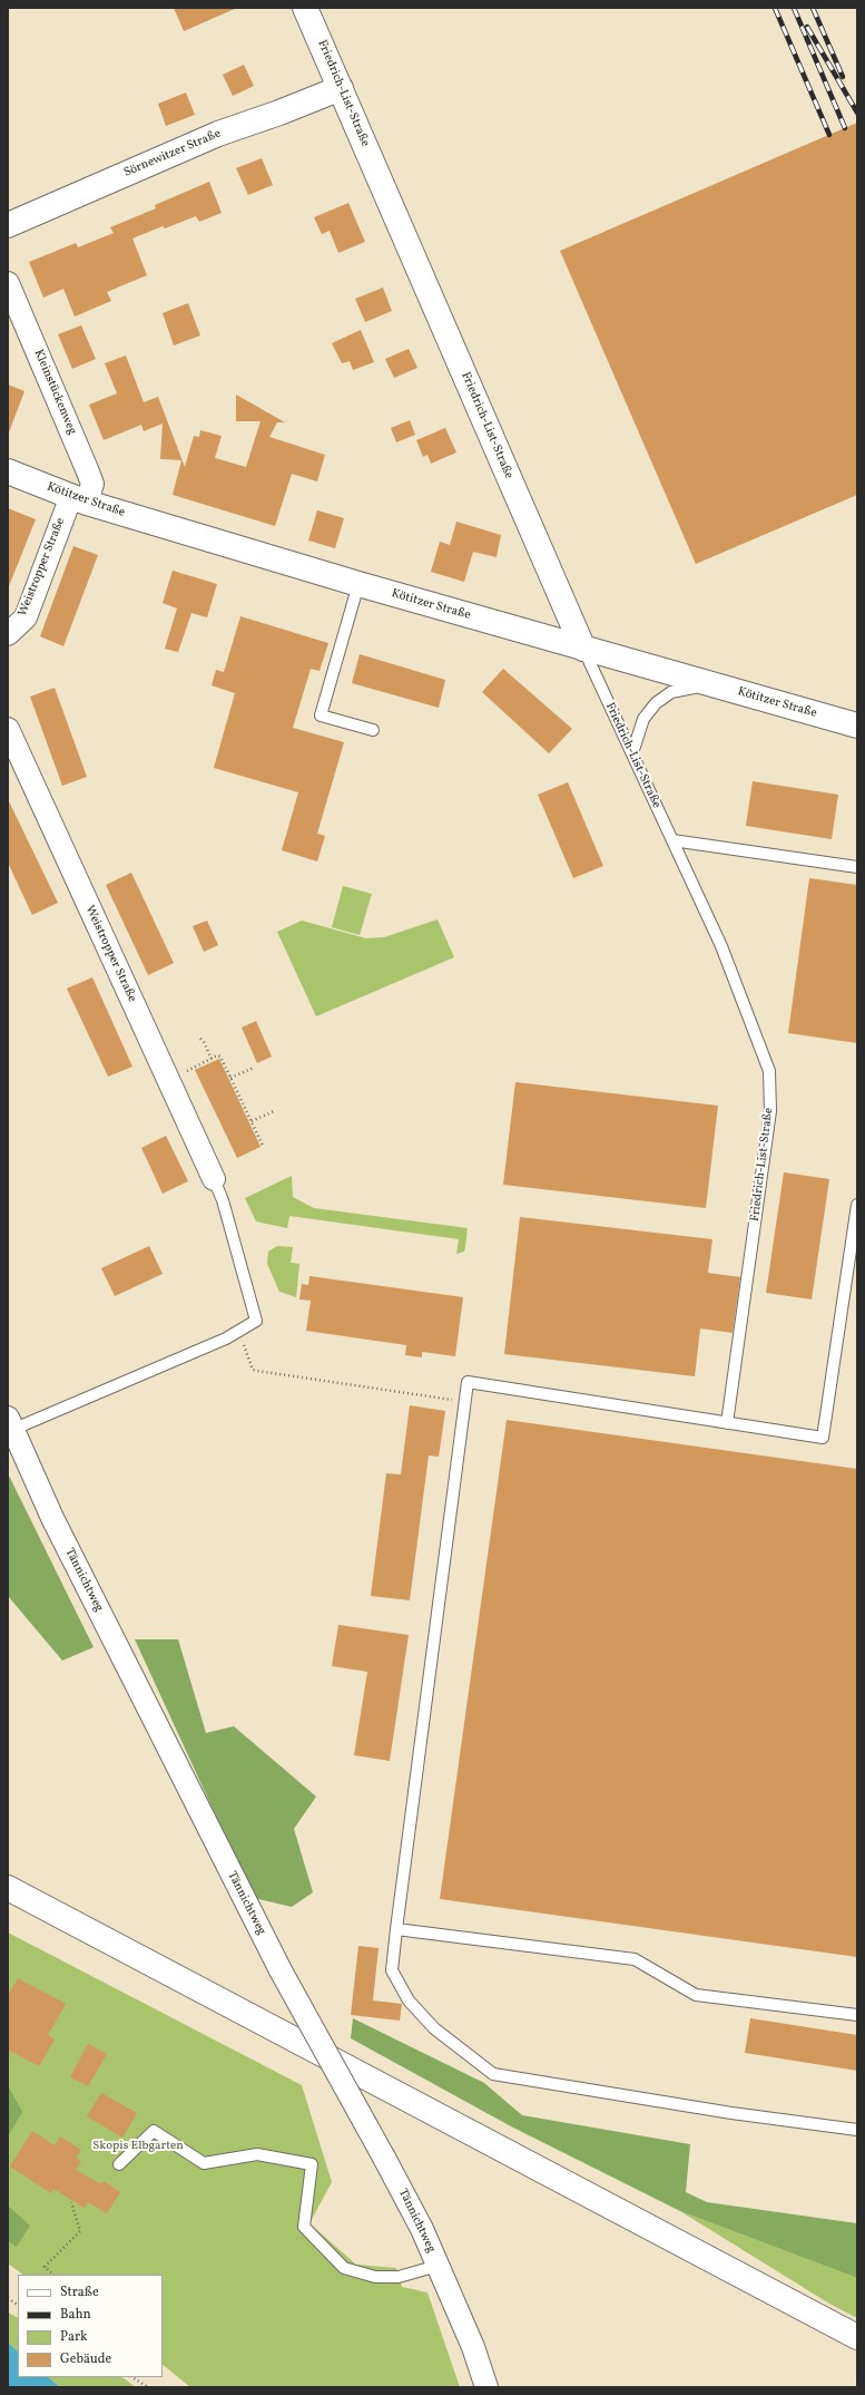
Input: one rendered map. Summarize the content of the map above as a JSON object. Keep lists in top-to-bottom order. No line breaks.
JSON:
{"streets":{"street":["Friedrich-List-Straße","Sörnewitzer Straße","Kleinstückenweg","Kötitzer Straße","Weistropper Straße","Tännichtweg"]},"crossings":[["Friedrich-List-Straße","Sörnewitzer Straße"],["Friedrich-List-Straße","Kötitzer Straße"],["Kleinstückenweg","Kötitzer Straße"],["Kleinstückenweg","Weistropper Straße"],["Kötitzer Straße","Weistropper Straße"]],"parks":["Skopis Elbgarten"],"legend":["Straße","Bahn","Park","Gebäude"]}
